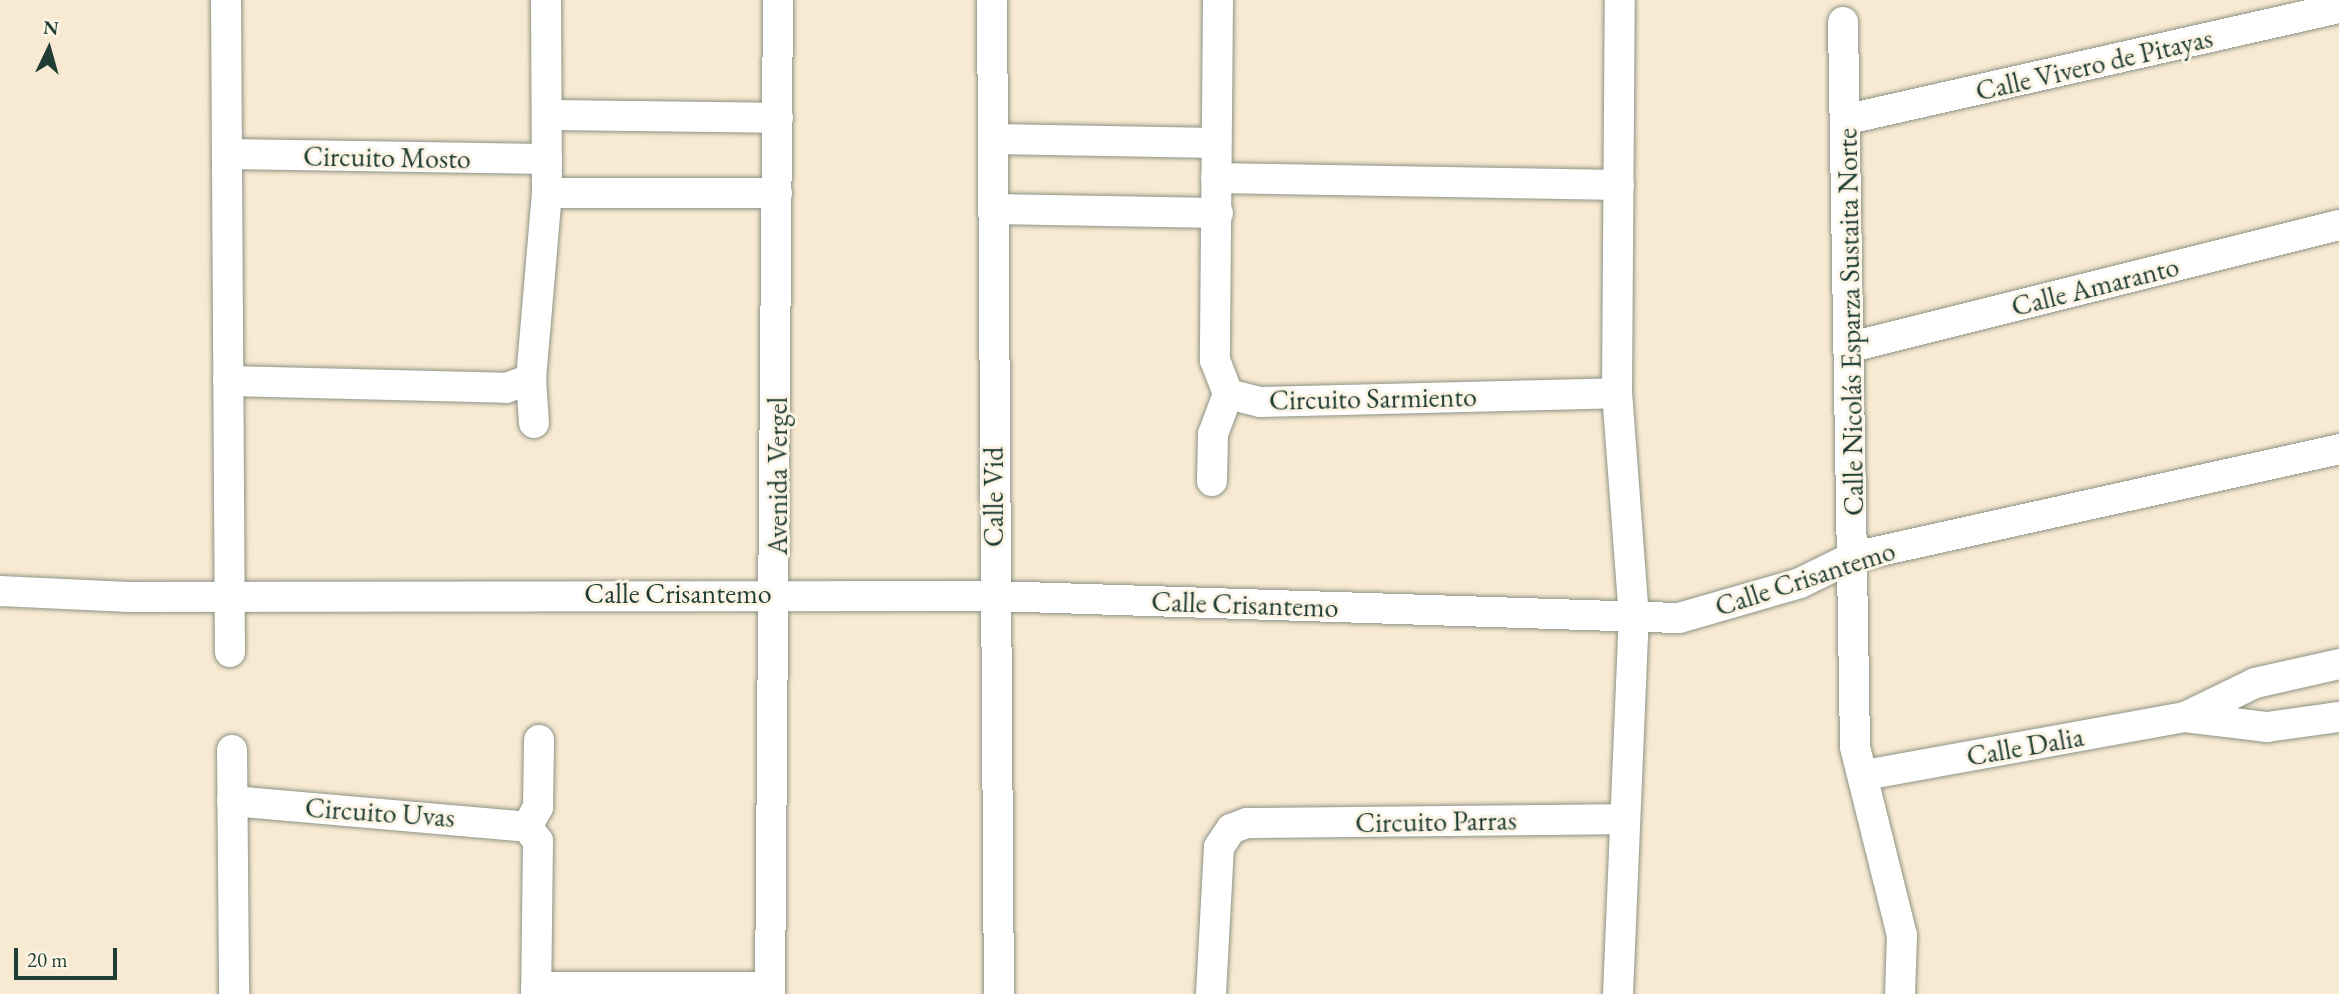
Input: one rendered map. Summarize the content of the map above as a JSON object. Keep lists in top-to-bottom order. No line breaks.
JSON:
{"streets":{"street":["Calle Vivero de Pitayas","Circuito Mosto","Calle Amaranto","Calle Nicolás Esparza Sustaita Norte","Circuito Sarmiento","Avenida Vergel","Calle Vid","Calle Crisantemo","Calle Dalia","Circuito Uvas","Circuito Parras"]},"crossings":[["Calle Vivero de Pitayas","Calle Nicolás Esparza Sustaita Norte"],["Calle Amaranto","Calle Nicolás Esparza Sustaita Norte"],["Calle Nicolás Esparza Sustaita Norte","Calle Crisantemo"],["Calle Nicolás Esparza Sustaita Norte","Calle Dalia"],["Avenida Vergel","Calle Crisantemo"],["Calle Vid","Calle Crisantemo"]],"scale_bar":"20 m","north":"top"}
